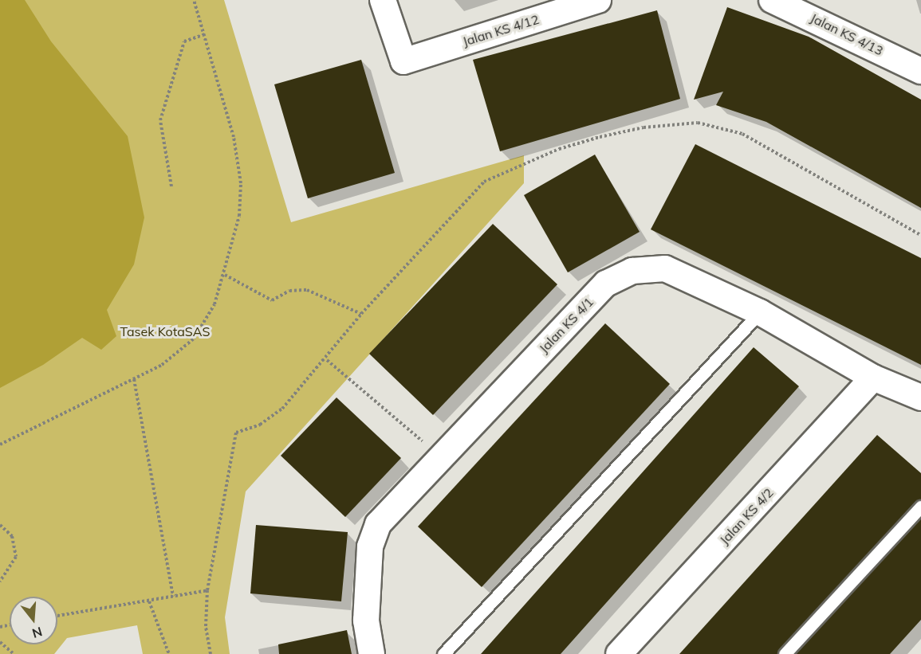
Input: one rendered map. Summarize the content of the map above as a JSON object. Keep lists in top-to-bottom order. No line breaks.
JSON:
{"streets":{"street":["Jalan KS 4/12","Jalan KS 4/13","Jalan KS 4/1","Jalan KS 4/2"]},"crossings":[["Jalan KS 4/1","Jalan KS 4/2"]],"parks":["Tasek KotaSAS"],"north":"bottom"}
